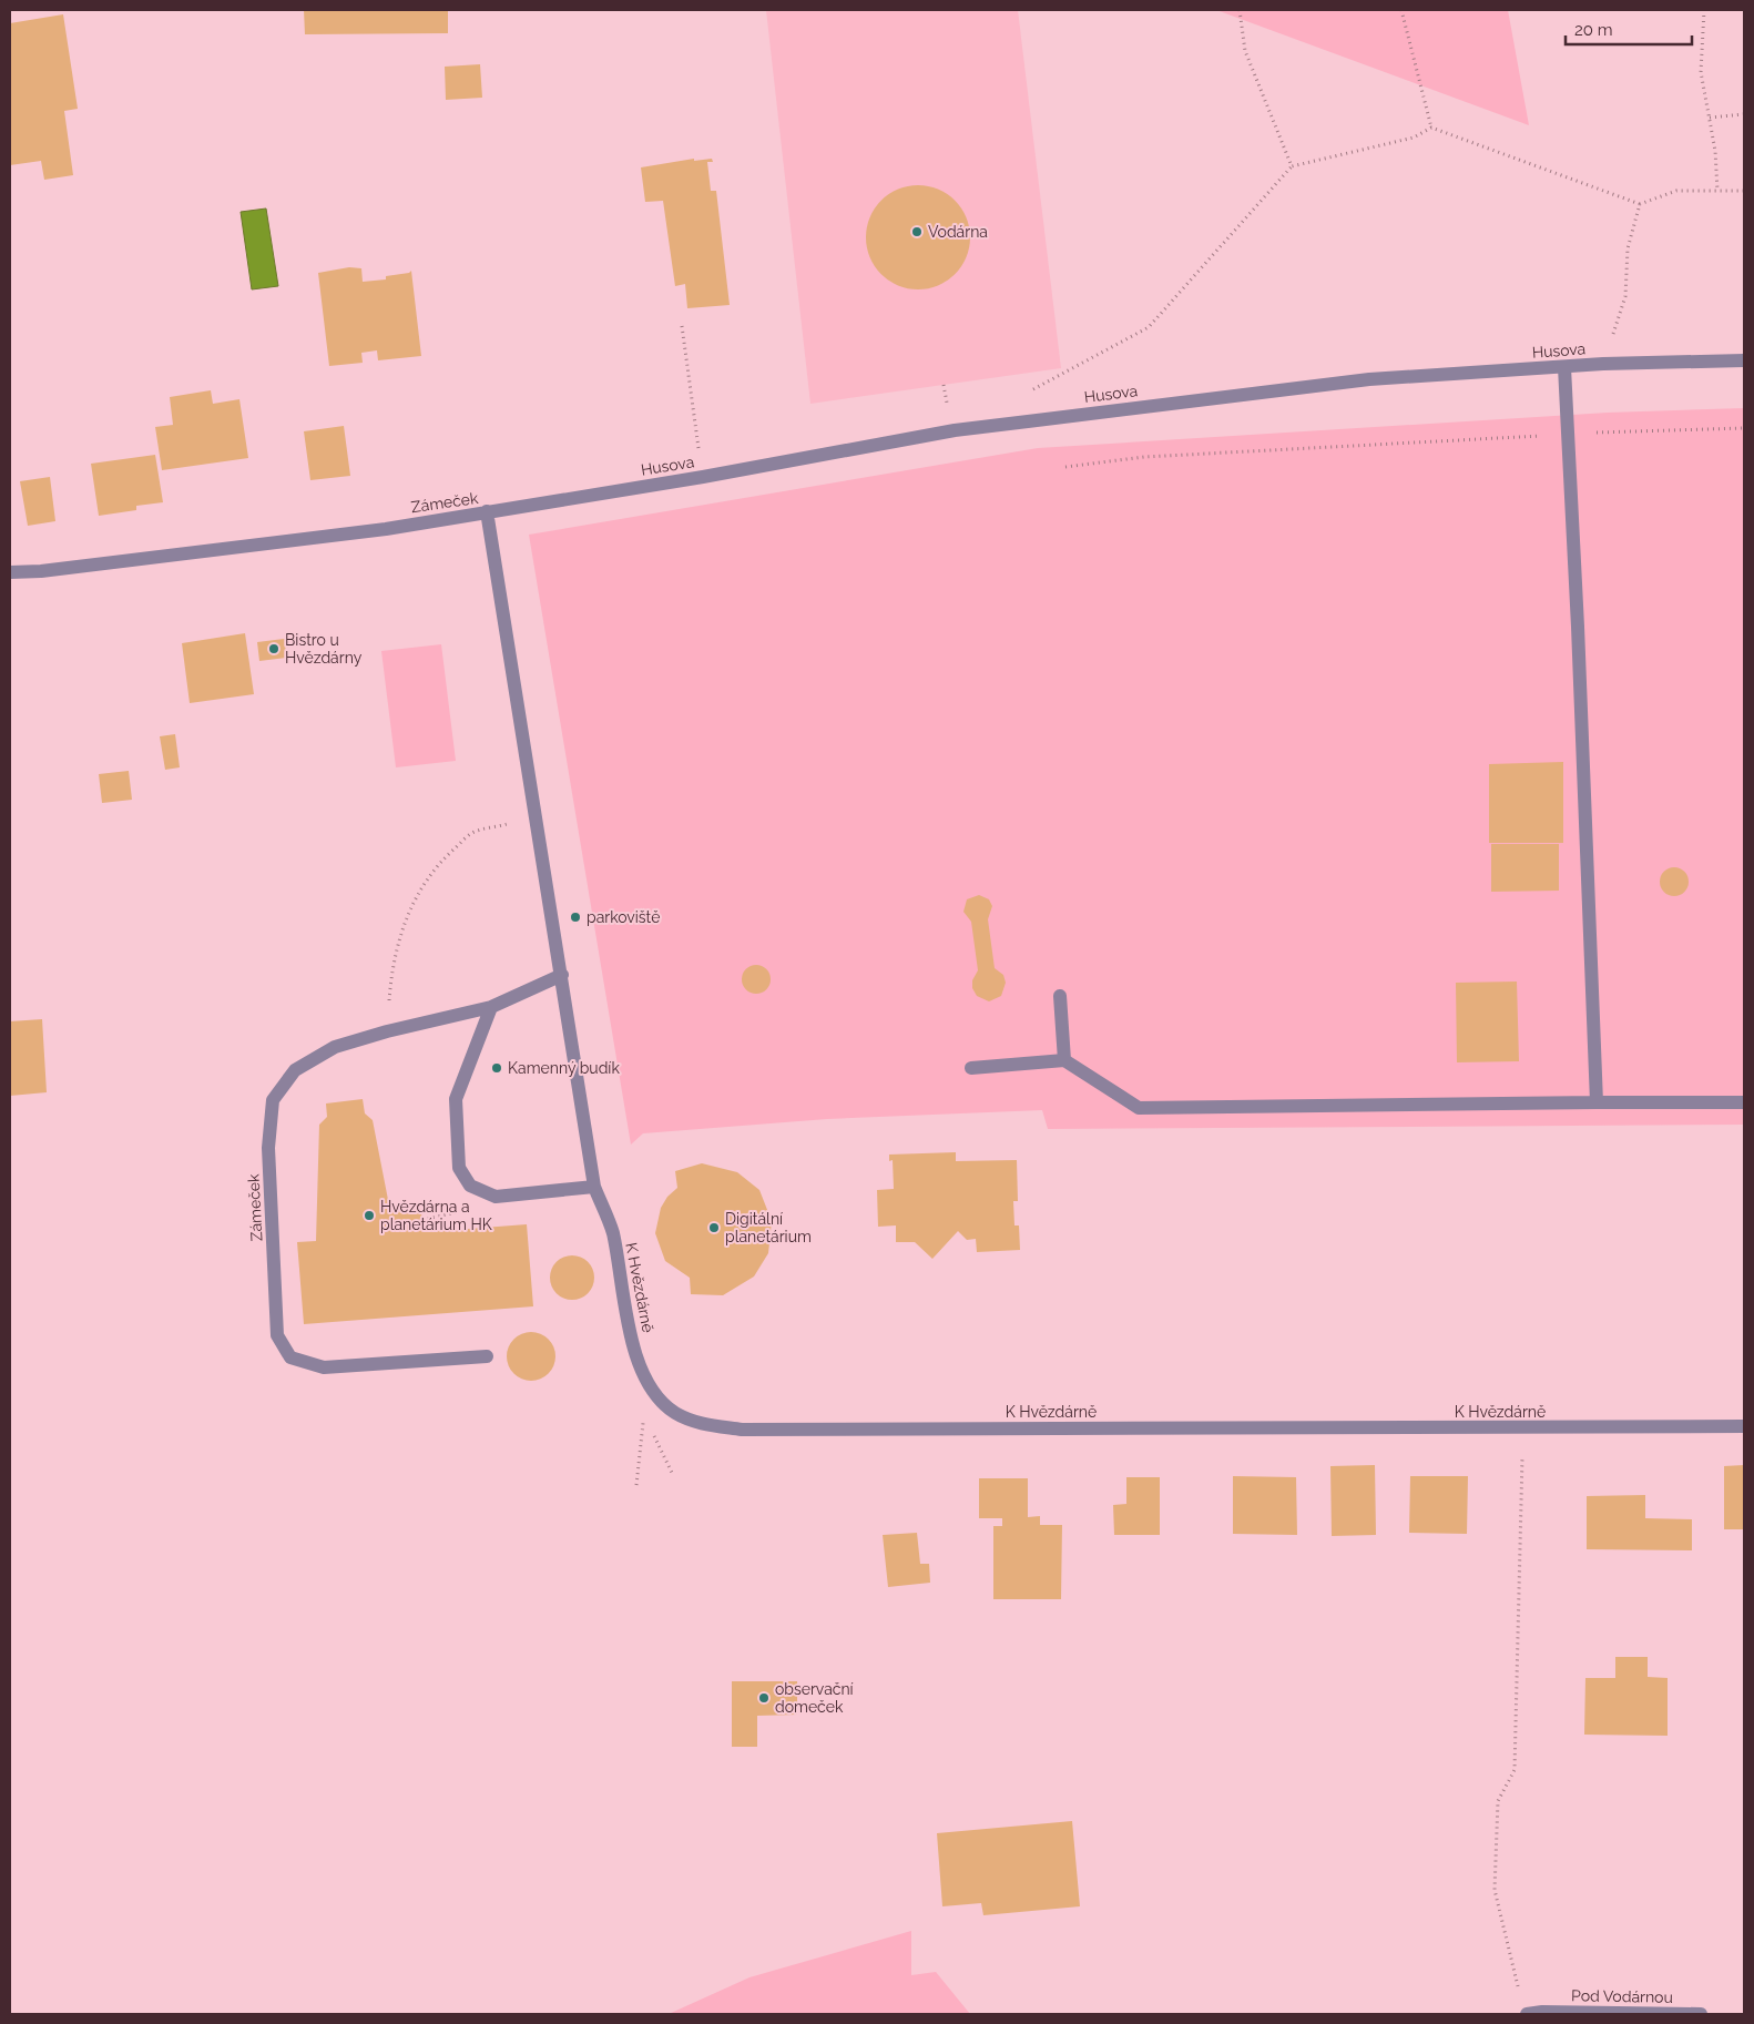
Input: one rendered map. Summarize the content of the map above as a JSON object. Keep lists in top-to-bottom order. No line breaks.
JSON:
{"streets":{"street":["Husova","Zámeček","K Hvězdárně","Pod Vodárnou"]},"crossings":[["Husova","Zámeček"],["Zámeček","K Hvězdárně"]],"places":["Vodárna","Bistro u Hvězdárny","parkoviště","Kamenný budík","Hvězdárna a planetárium HK","Digitální planetárium","observační domeček"],"scale_bar":"20 m"}
